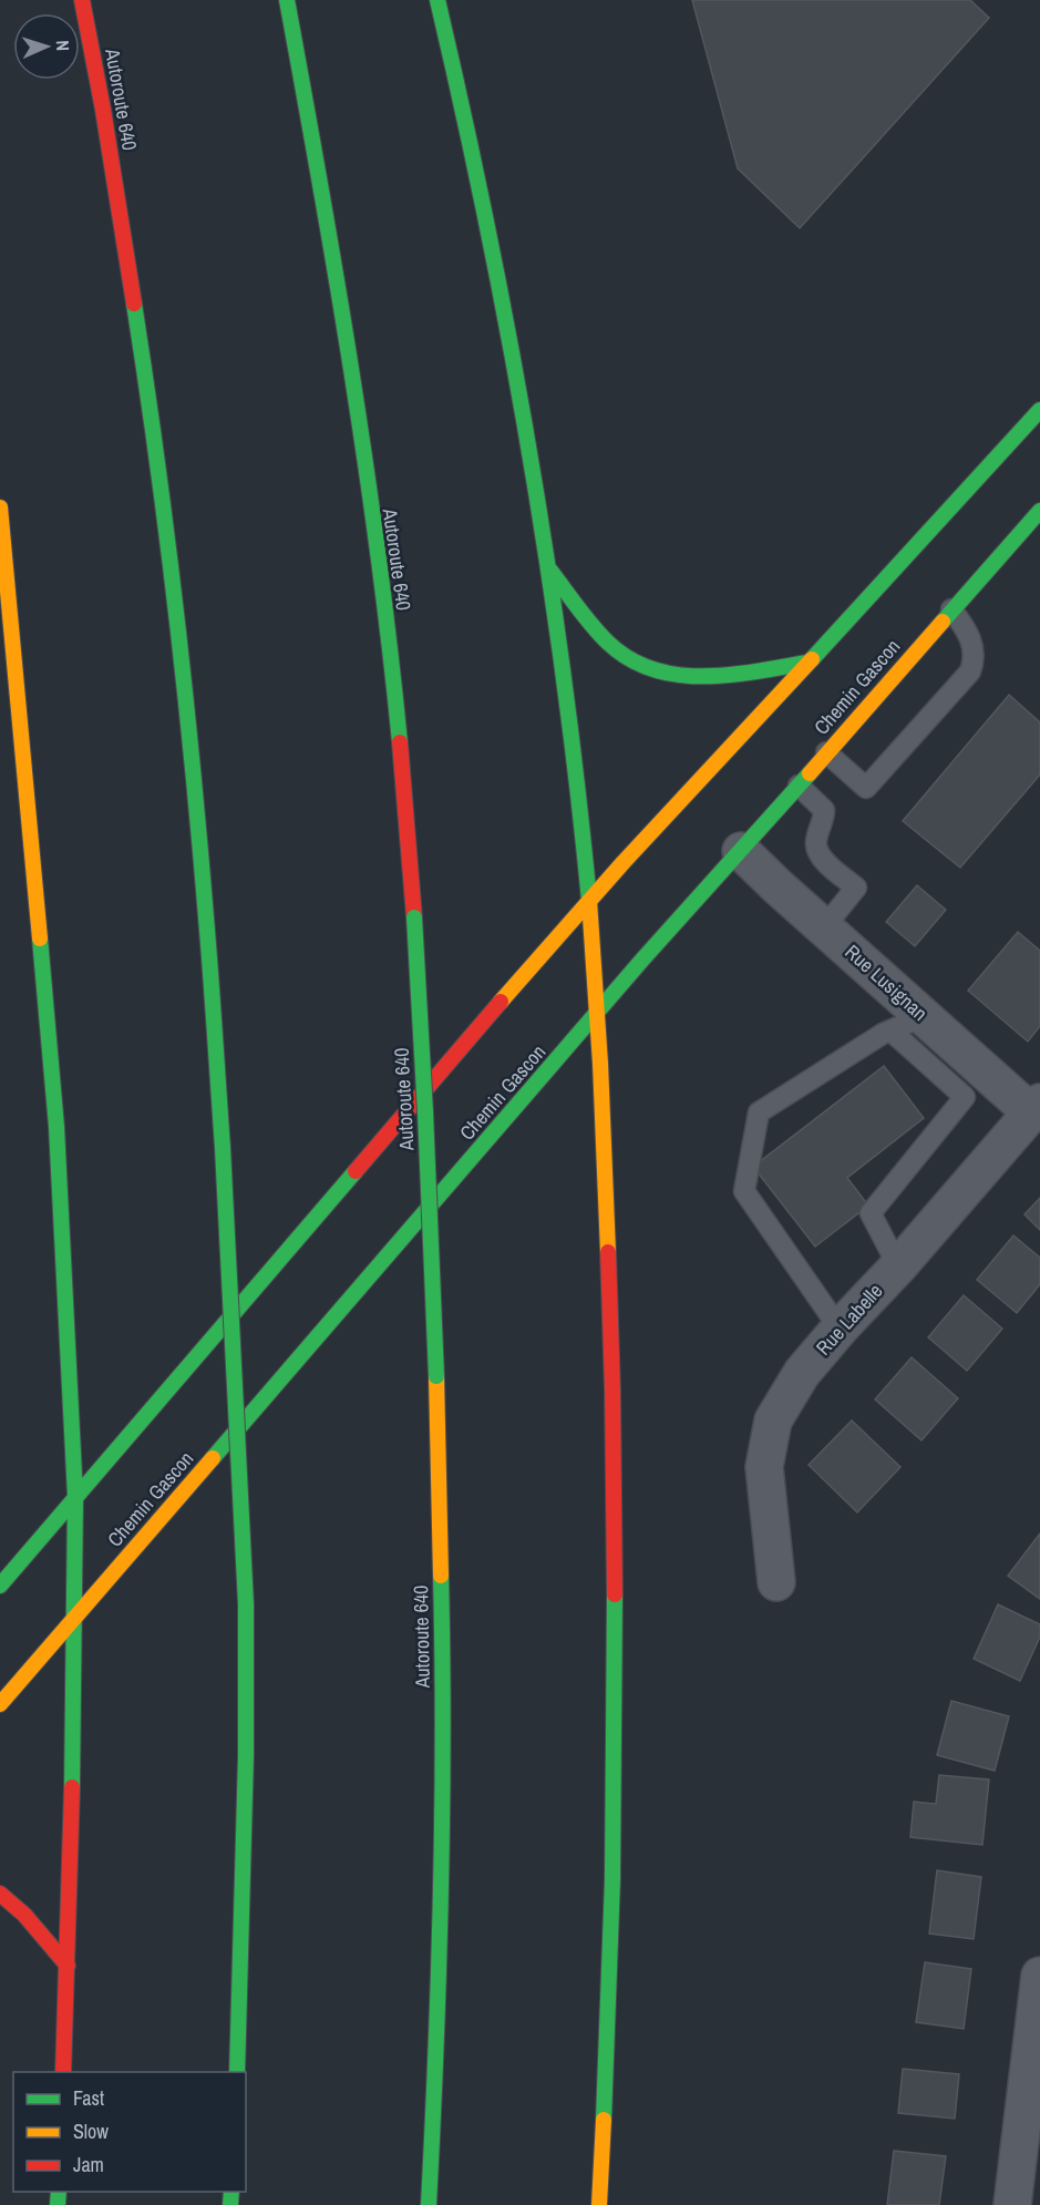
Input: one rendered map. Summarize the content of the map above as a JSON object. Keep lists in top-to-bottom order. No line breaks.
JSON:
{"streets":{"main road":["Autoroute 640","Chemin Gascon"],"street":["Rue Lusignan","Rue Labelle"]},"crossings":[["Chemin Gascon","Rue Lusignan"],["Rue Lusignan","Rue Labelle"]],"legend":["Fast","Slow","Jam"],"north":"right"}
